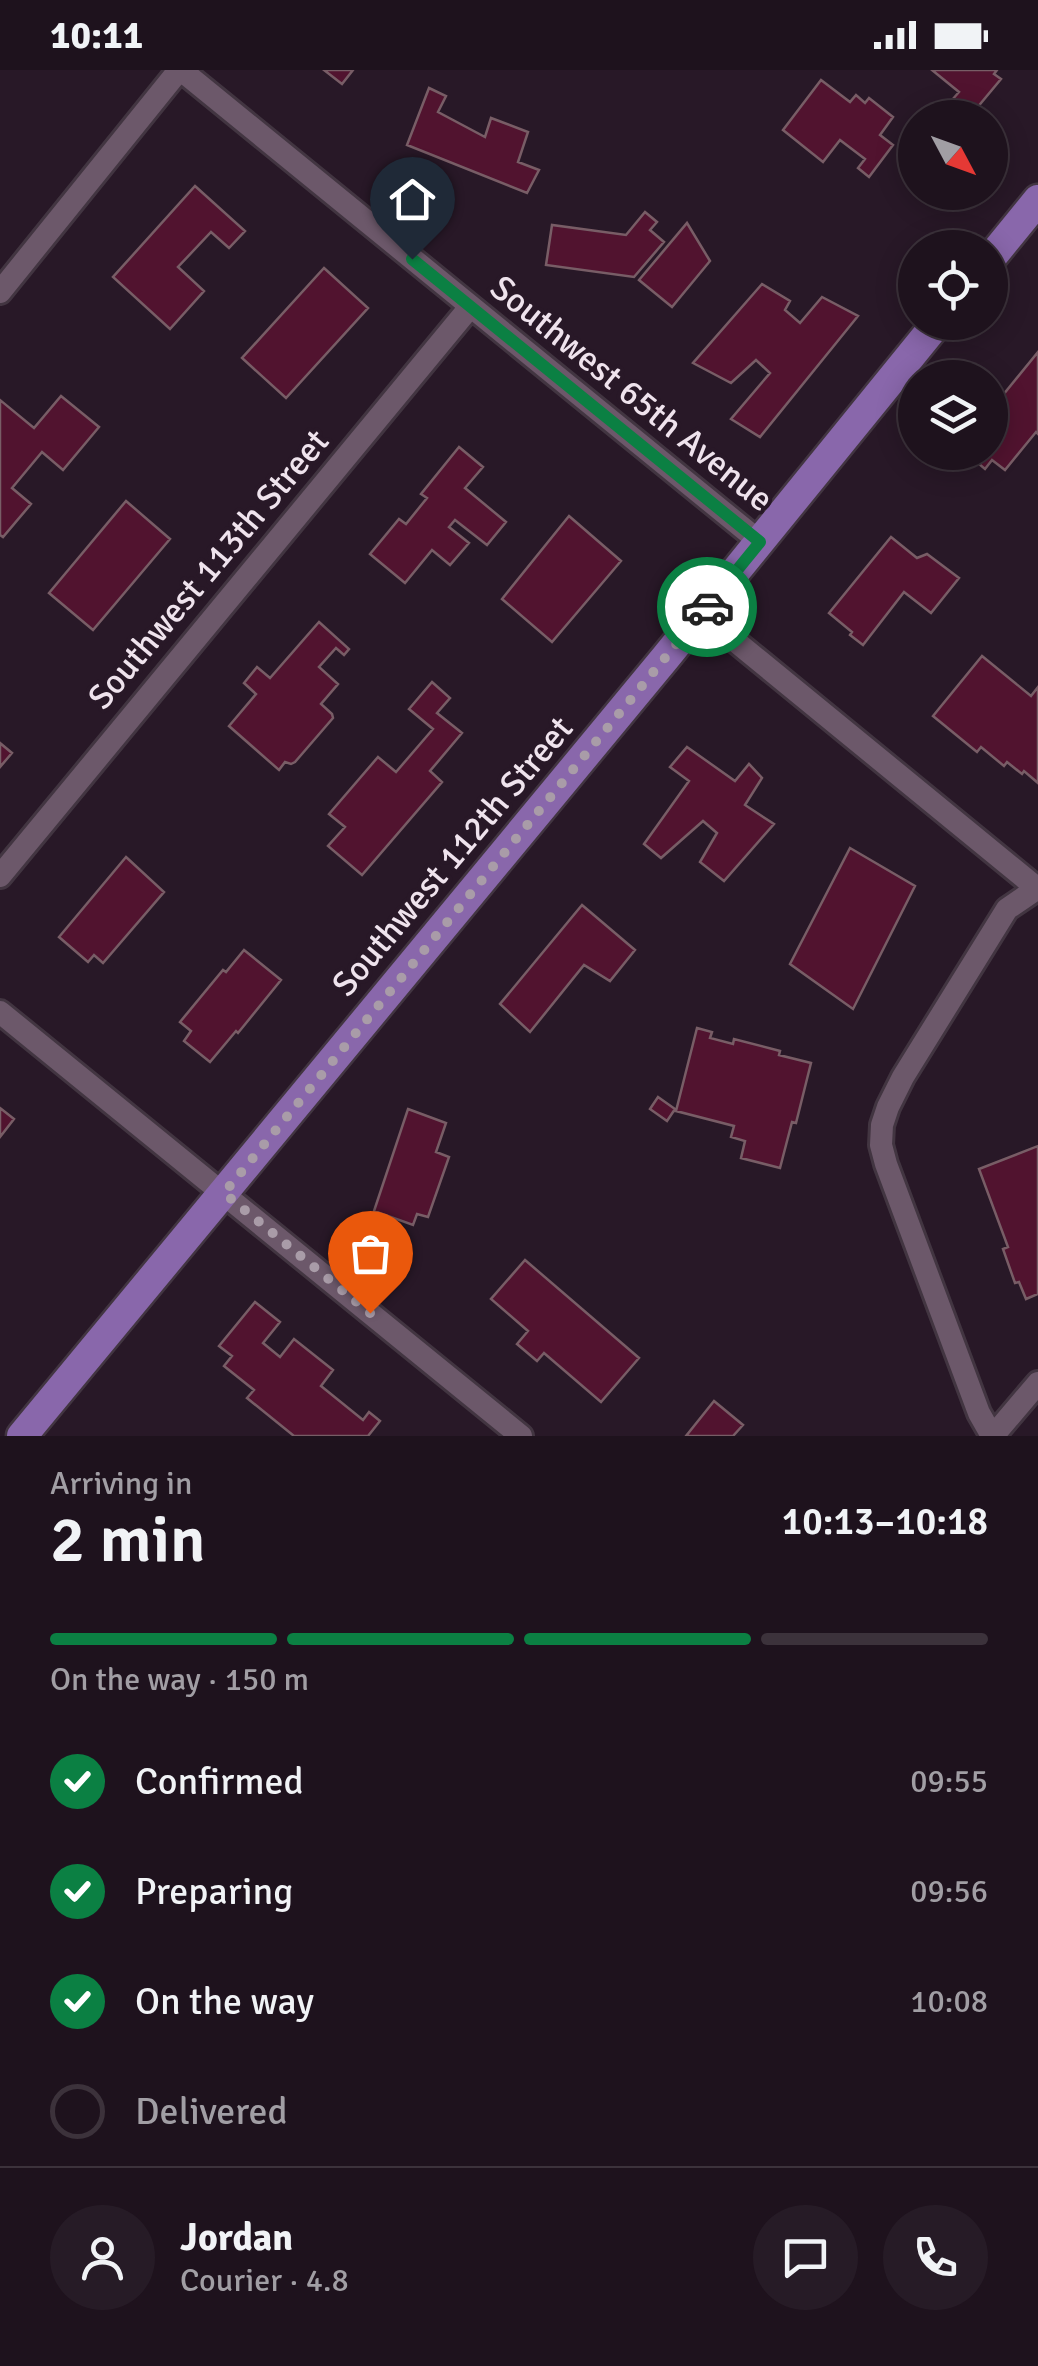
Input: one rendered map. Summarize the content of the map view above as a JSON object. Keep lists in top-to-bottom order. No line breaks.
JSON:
{"streets":{"main road":["Southwest 112th Street"],"street":["Southwest 65th Avenue","Southwest 113th Street"]},"crossings":[["Southwest 65th Avenue","Southwest 113th Street"],["Southwest 65th Avenue","Southwest 112th Street"]],"north":"bottom right","page":{"status":"10:11","heading":["2 min","Arriving in","10:13–10:18"],"panel":["Jordan","Courier · 4.8"],"bar":"On the way · 150 m","list":[["Confirmed","09:55"],["Preparing","09:56"],["On the way","10:08"],"Delivered"]}}
